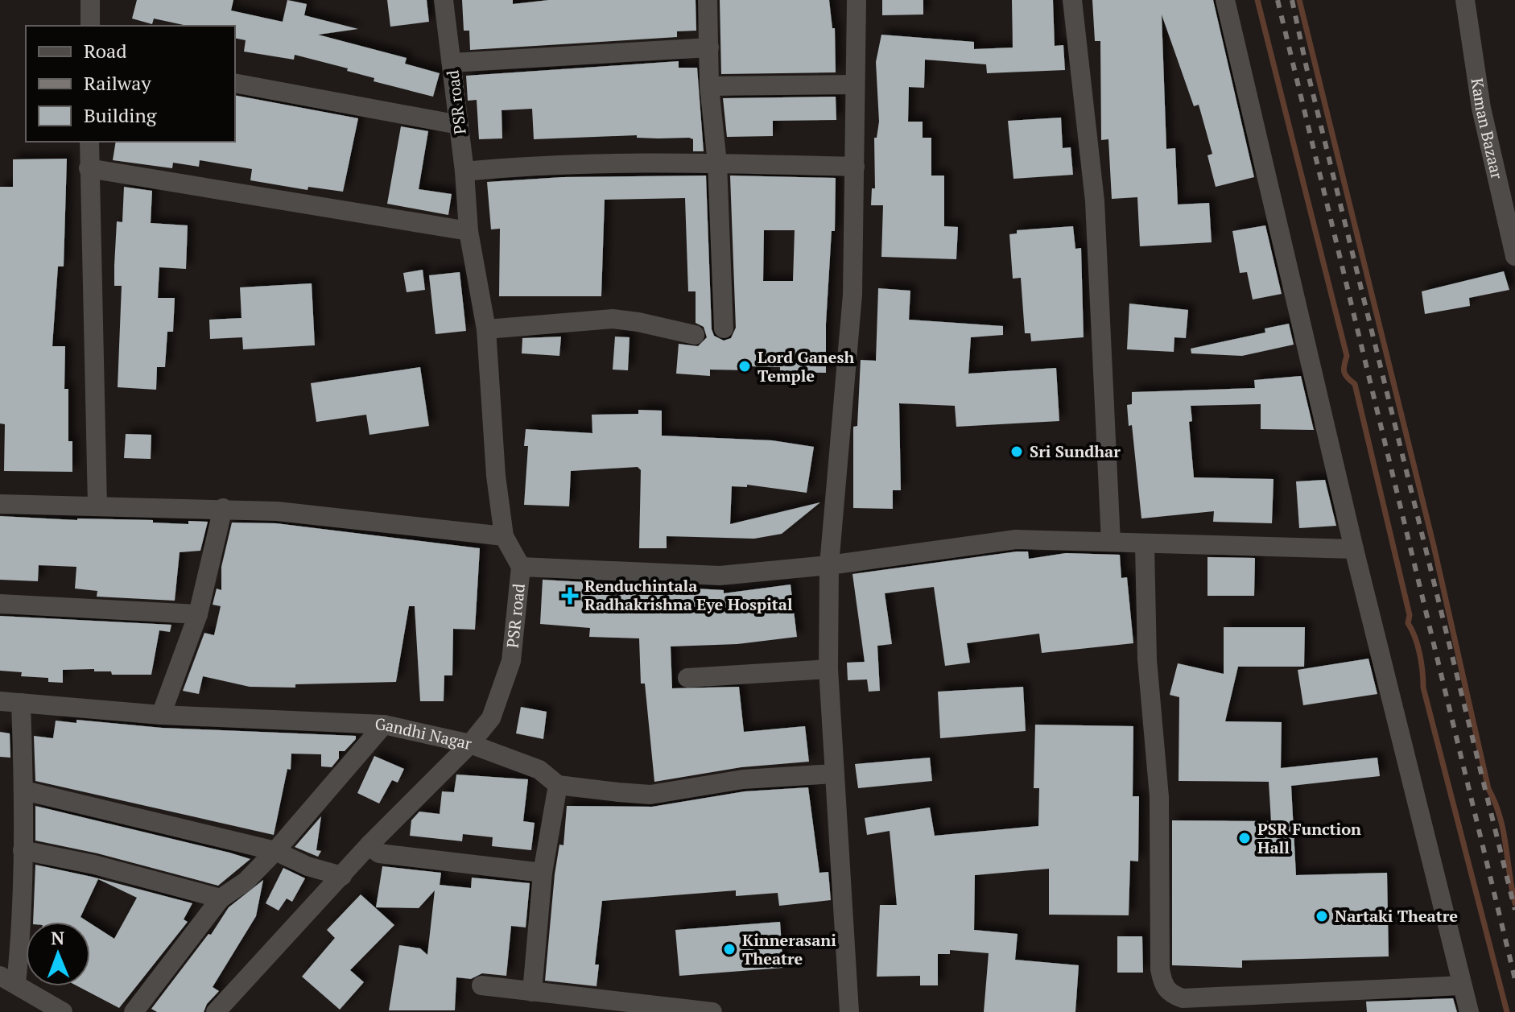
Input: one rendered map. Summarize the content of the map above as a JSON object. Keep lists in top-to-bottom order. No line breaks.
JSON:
{"streets":{"street":["PSR road","Kaman Bazaar","Gandhi Nagar"]},"crossings":[["PSR road","Gandhi Nagar"]],"places":{"other":["Lord Ganesh Temple","Sri Sundhar","PSR Function Hall","Nartaki Theatre","Kinnerasani Theatre"],"health":["Renduchintala Radhakrishna Eye Hospital"]},"legend":["Road","Railway","Building"],"north":"top"}
